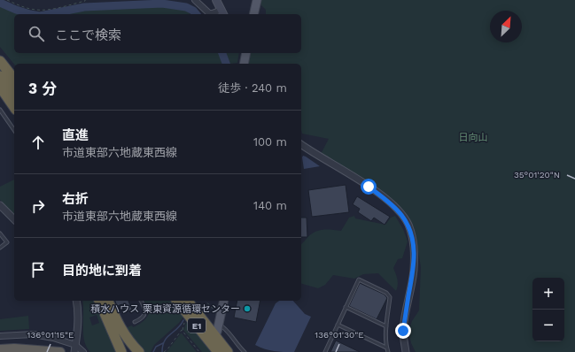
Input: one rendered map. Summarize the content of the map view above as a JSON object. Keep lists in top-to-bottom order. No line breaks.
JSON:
{"streets":{"highway":["E1"]},"parks":["日向山"],"places":["積水ハウス 栗東資源循環センター"],"north":"top right","page":{"search":"ここで検索","heading":["3 分","徒歩 · 240 m"],"list":[["直進","市道東部六地蔵東西線","100 m"],["右折","市道東部六地蔵東西線","140 m"],"目的地に到着"],"map_buttons":["+","−"]},"coordinates":["35°01'20\"N","136°01'15\"E","136°01'30\"E"]}
